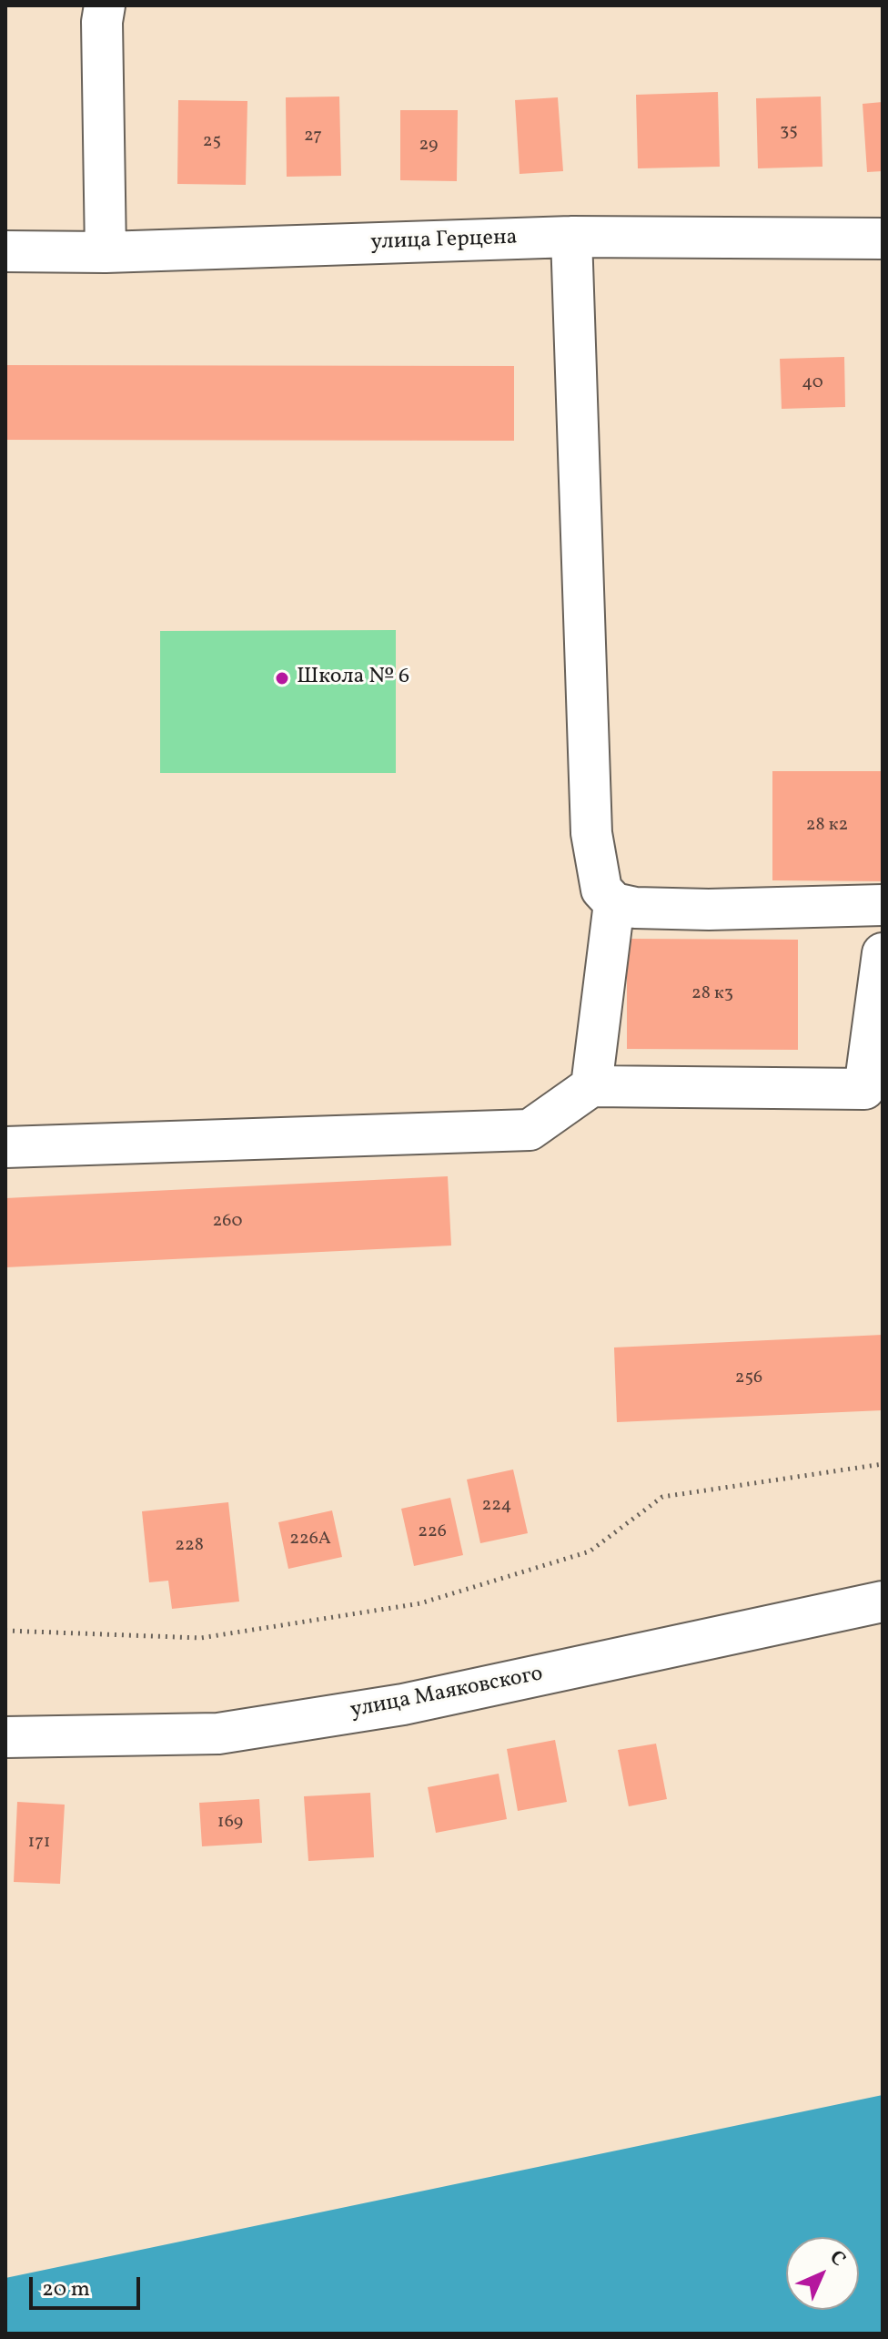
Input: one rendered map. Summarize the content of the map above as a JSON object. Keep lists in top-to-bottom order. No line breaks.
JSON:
{"streets":{"street":["улица Герцена","улица Маяковского"]},"places":["Школа № 6"],"house_numbers":["35","27","25","29","40","28 к2","28 к3","260","256","224","226","226А","228","169","171"],"scale_bar":"20 m","north":"top right"}
